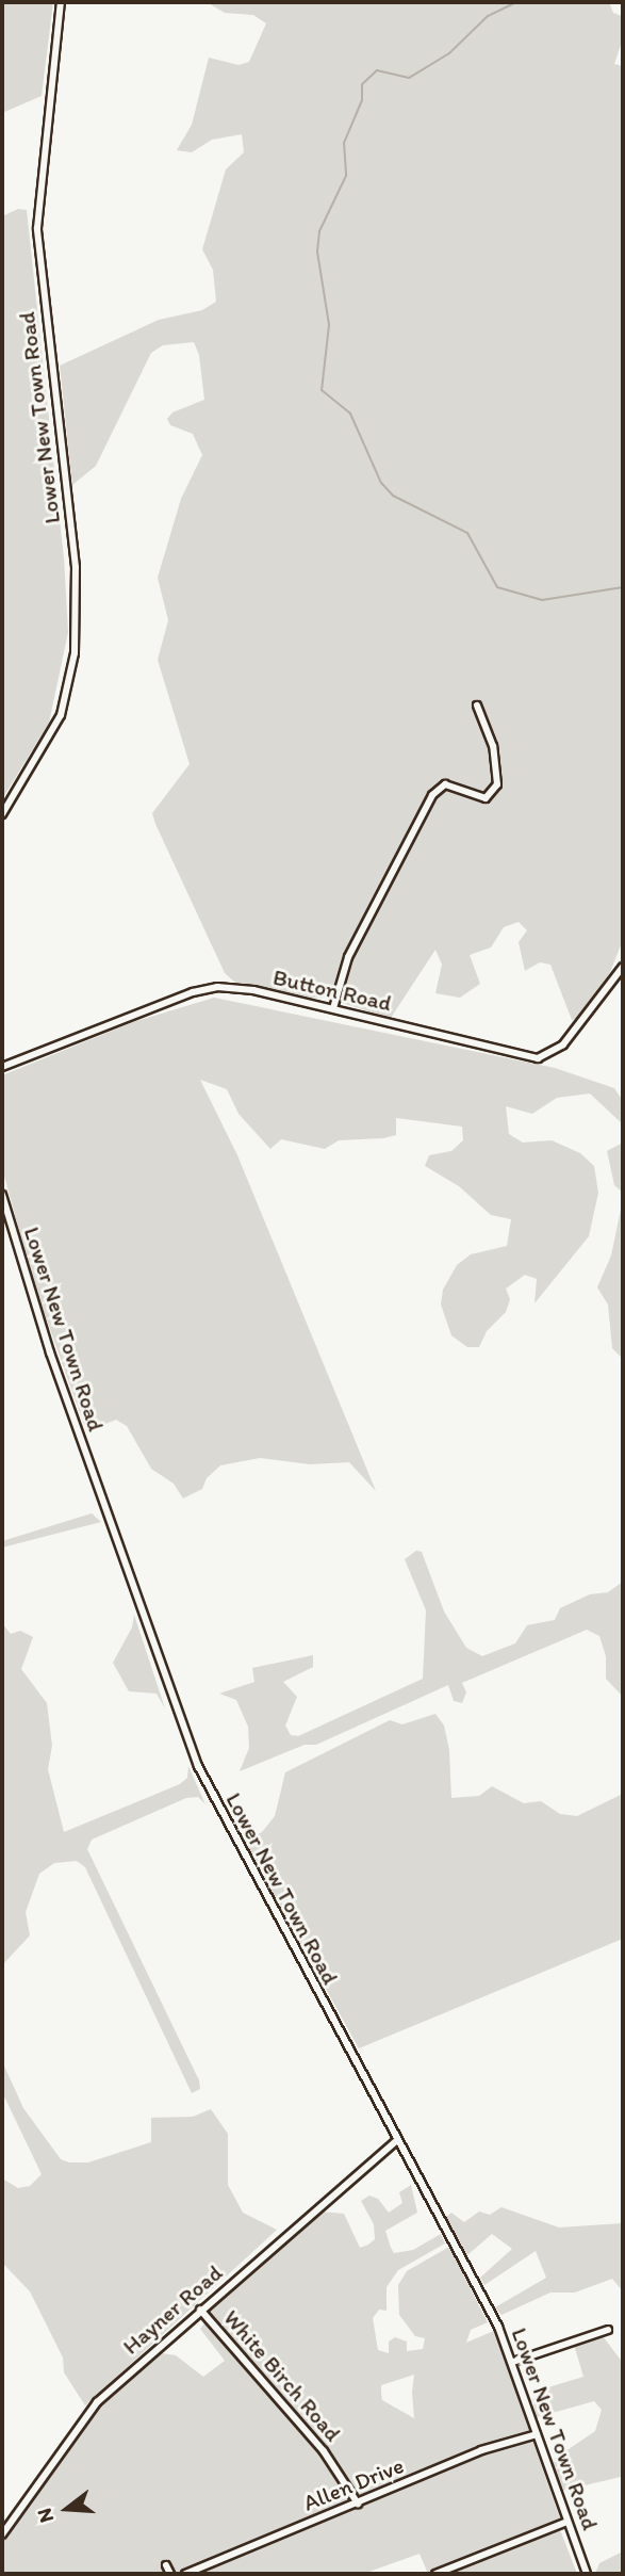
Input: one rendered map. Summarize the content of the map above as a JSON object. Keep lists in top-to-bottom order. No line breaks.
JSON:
{"streets":{"street":["Lower New Town Road","Button Road","Hayner Road","White Birch Road","Allen Drive"]},"crossings":[["Lower New Town Road","Hayner Road"],["Lower New Town Road","Allen Drive"],["Hayner Road","White Birch Road"],["White Birch Road","Allen Drive"]],"north":"left"}
